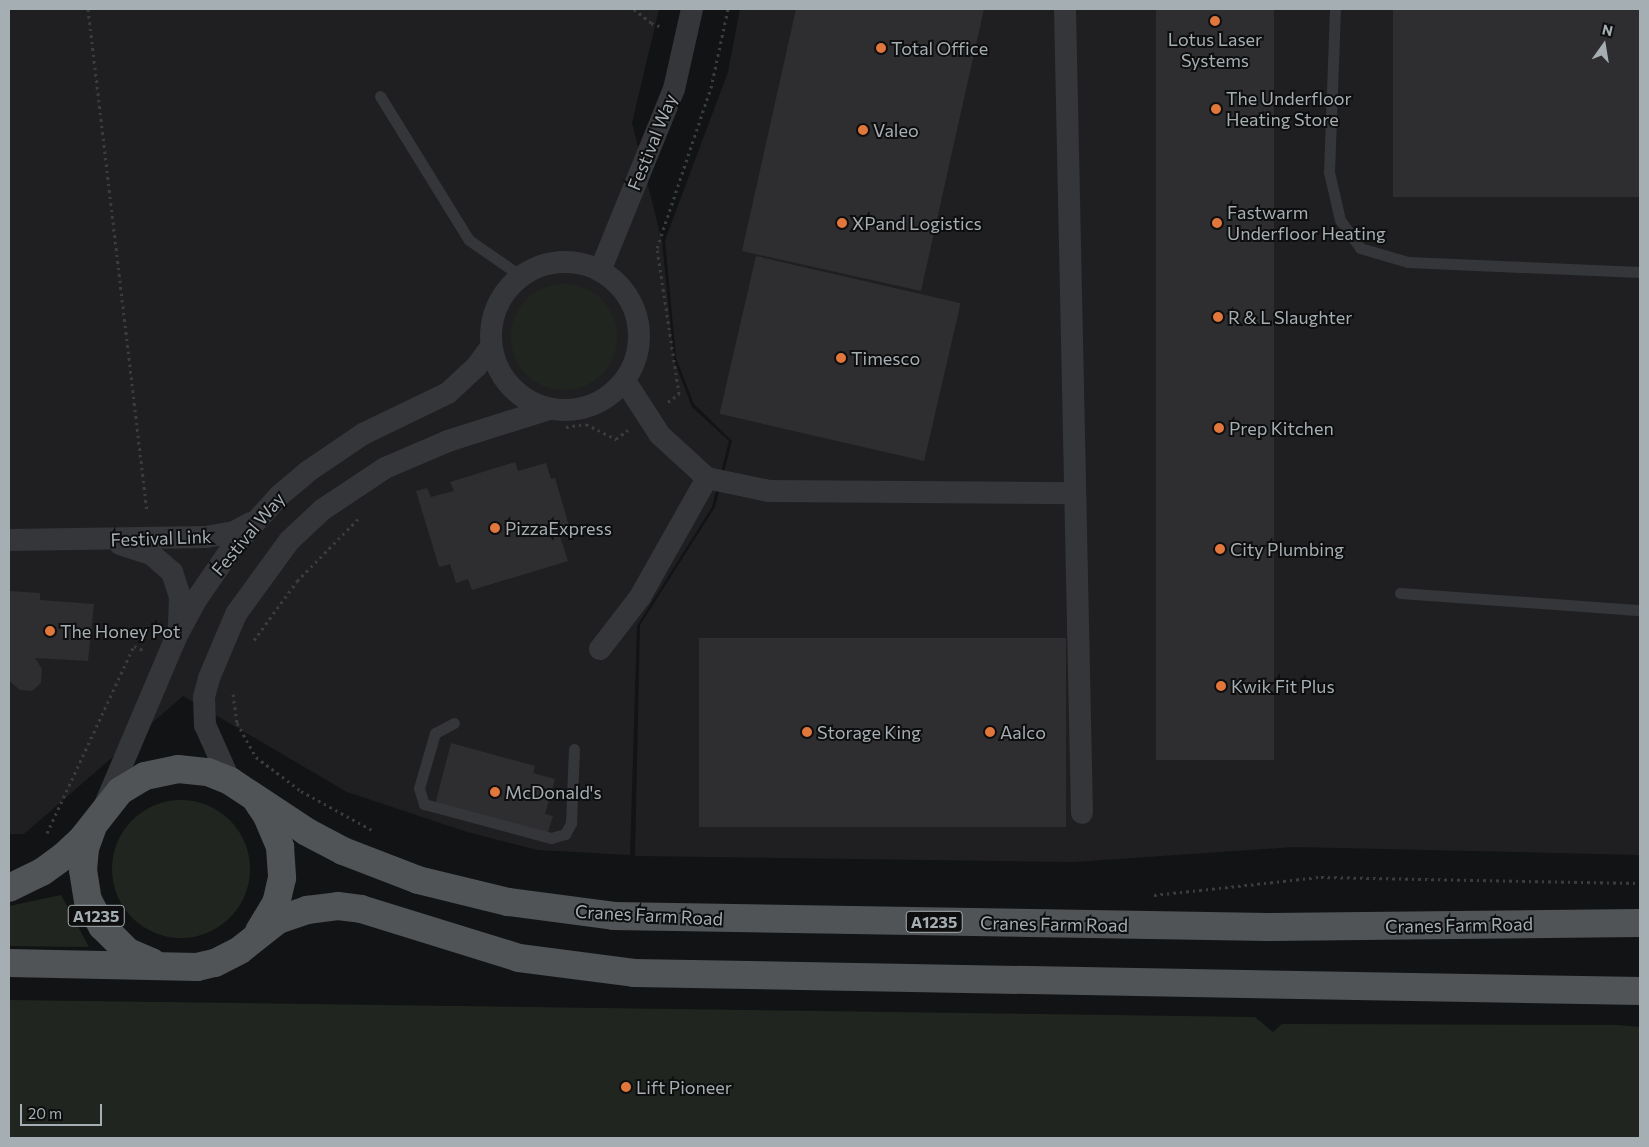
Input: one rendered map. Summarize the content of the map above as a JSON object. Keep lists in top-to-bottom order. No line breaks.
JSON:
{"streets":{"main road":["Cranes Farm Road","A1235"],"street":["Festival Way","Festival Link"]},"crossings":[["Festival Way","Festival Link"],["Festival Way","Cranes Farm Road"]],"places":["Lotus Laser Systems","Total Office","The Underfloor Heating Store","Valeo","XPand Logistics","Fastwarm Underfloor Heating","R & L Slaughter","Timesco","Prep Kitchen","PizzaExpress","City Plumbing","The Honey Pot","Kwik Fit Plus","Storage King","Aalco","McDonald's","Lift Pioneer"],"scale_bar":"20 m","north":"top"}
